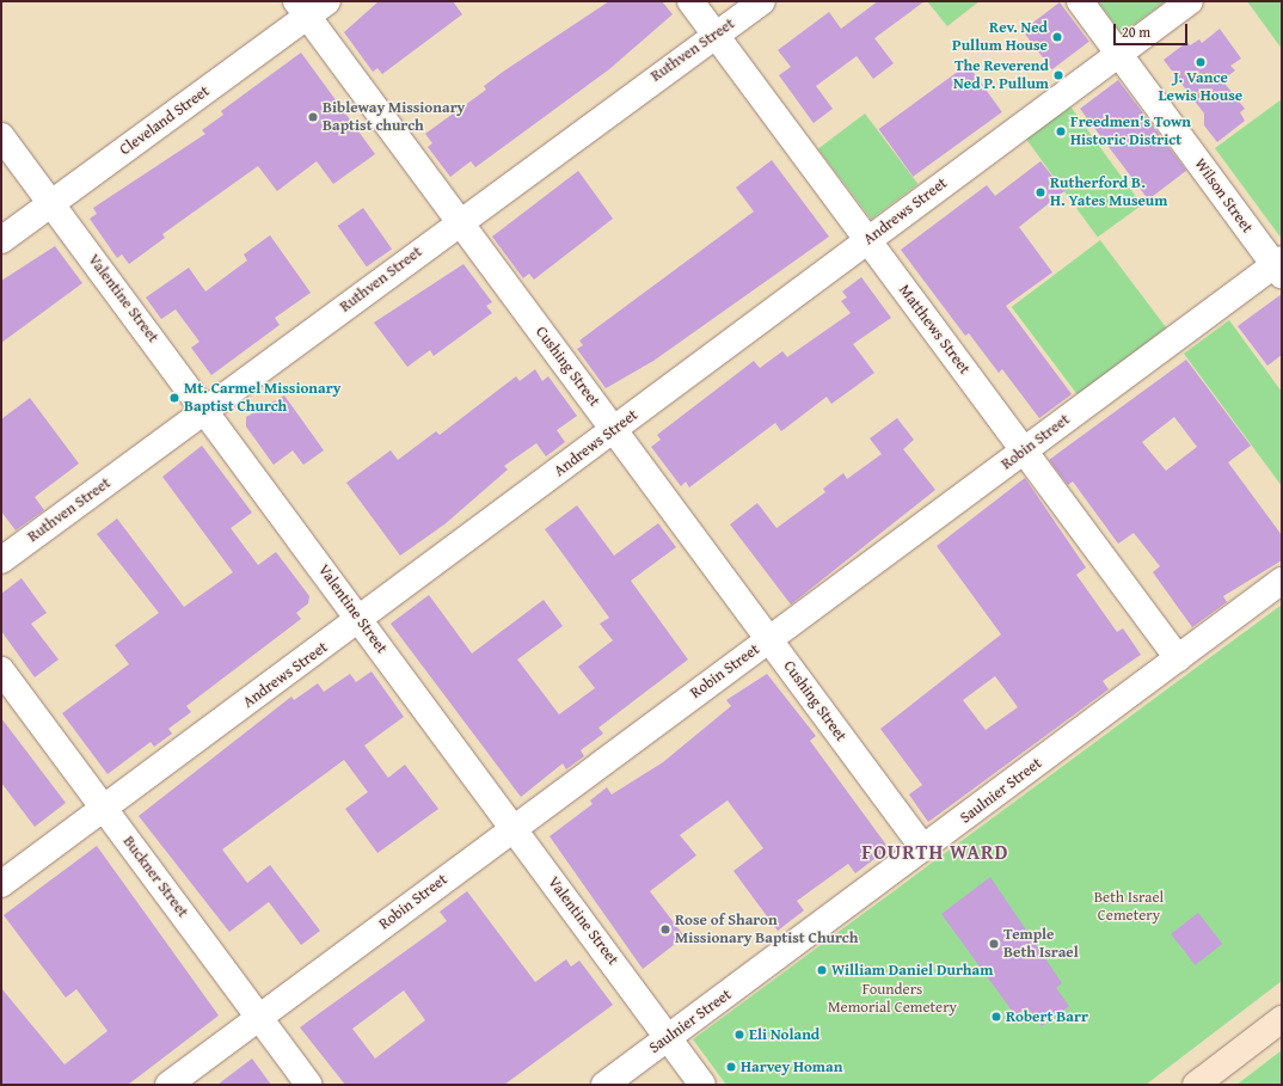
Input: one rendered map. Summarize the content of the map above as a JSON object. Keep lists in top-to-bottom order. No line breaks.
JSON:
{"streets":{"street":["Ruthven Street","Cleveland Street","Wilson Street","Andrews Street","Valentine Street","Matthews Street","Cushing Street","Robin Street","Saulnier Street","Buckner Street"]},"crossings":[["Ruthven Street","Valentine Street"],["Ruthven Street","Matthews Street"],["Ruthven Street","Cushing Street"],["Cleveland Street","Valentine Street"],["Cleveland Street","Cushing Street"],["Wilson Street","Andrews Street"],["Wilson Street","Robin Street"],["Andrews Street","Valentine Street"],["Andrews Street","Matthews Street"],["Andrews Street","Cushing Street"],["Andrews Street","Buckner Street"],["Valentine Street","Robin Street"],["Valentine Street","Saulnier Street"],["Matthews Street","Robin Street"],["Matthews Street","Saulnier Street"],["Cushing Street","Robin Street"],["Cushing Street","Saulnier Street"],["Robin Street","Buckner Street"]],"districts":["FOURTH WARD"],"parks":["Beth Israel Cemetery","Founders Memorial Cemetery"],"places":["Rev. Ned Pullum House","J. Vance Lewis House","The Reverend Ned P. Pullum","Bibleway Missionary Baptist church","Freedmen's Town Historic District","Rutherford B. H. Yates Museum","Mt. Carmel Missionary Baptist Church","Rose of Sharon Missionary Baptist Church","Temple Beth Israel","William Daniel Durham","Robert Barr","Eli Noland","Harvey Homan"],"scale_bar":"20 m"}
